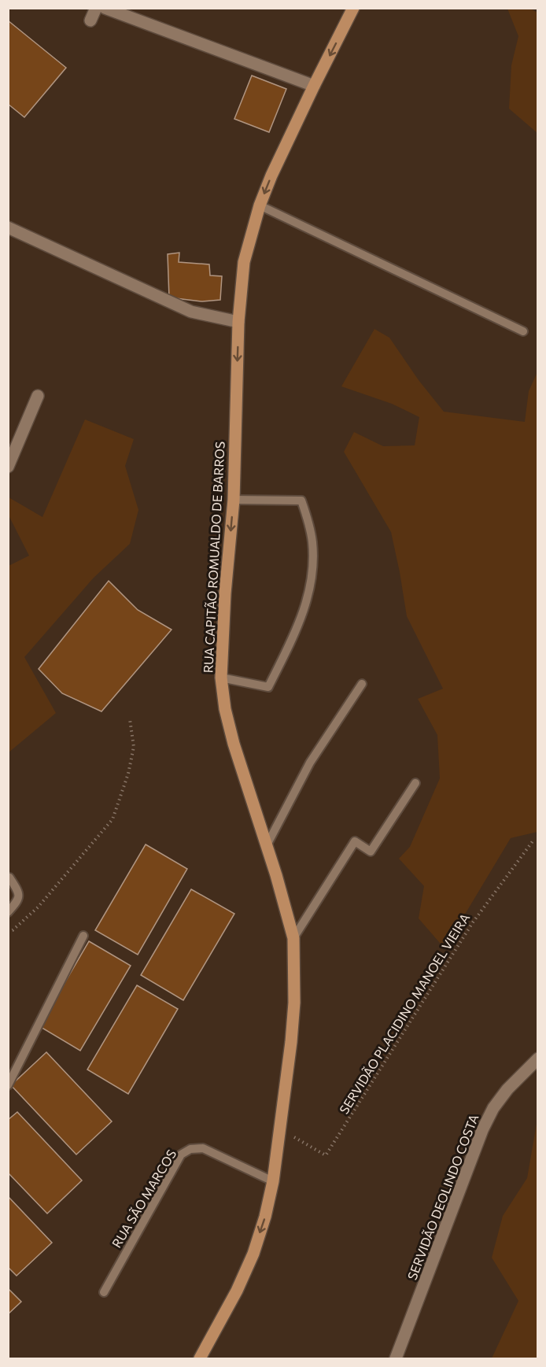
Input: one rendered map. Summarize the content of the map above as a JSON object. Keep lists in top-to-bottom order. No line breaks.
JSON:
{"streets":{"main road":["RUA CAPITÃO ROMUALDO DE BARROS"],"street":["SERVIDÃO DEOLINDO COSTA"],"lane":["RUA SÃO MARCOS"],"path":["SERVIDÃO PLACIDINO MANOEL VIEIRA"]},"crossings":[["RUA CAPITÃO ROMUALDO DE BARROS","SERVIDÃO PLACIDINO MANOEL VIEIRA"],["RUA CAPITÃO ROMUALDO DE BARROS","RUA SÃO MARCOS"]],"one_way":["RUA CAPITÃO ROMUALDO DE BARROS"]}
